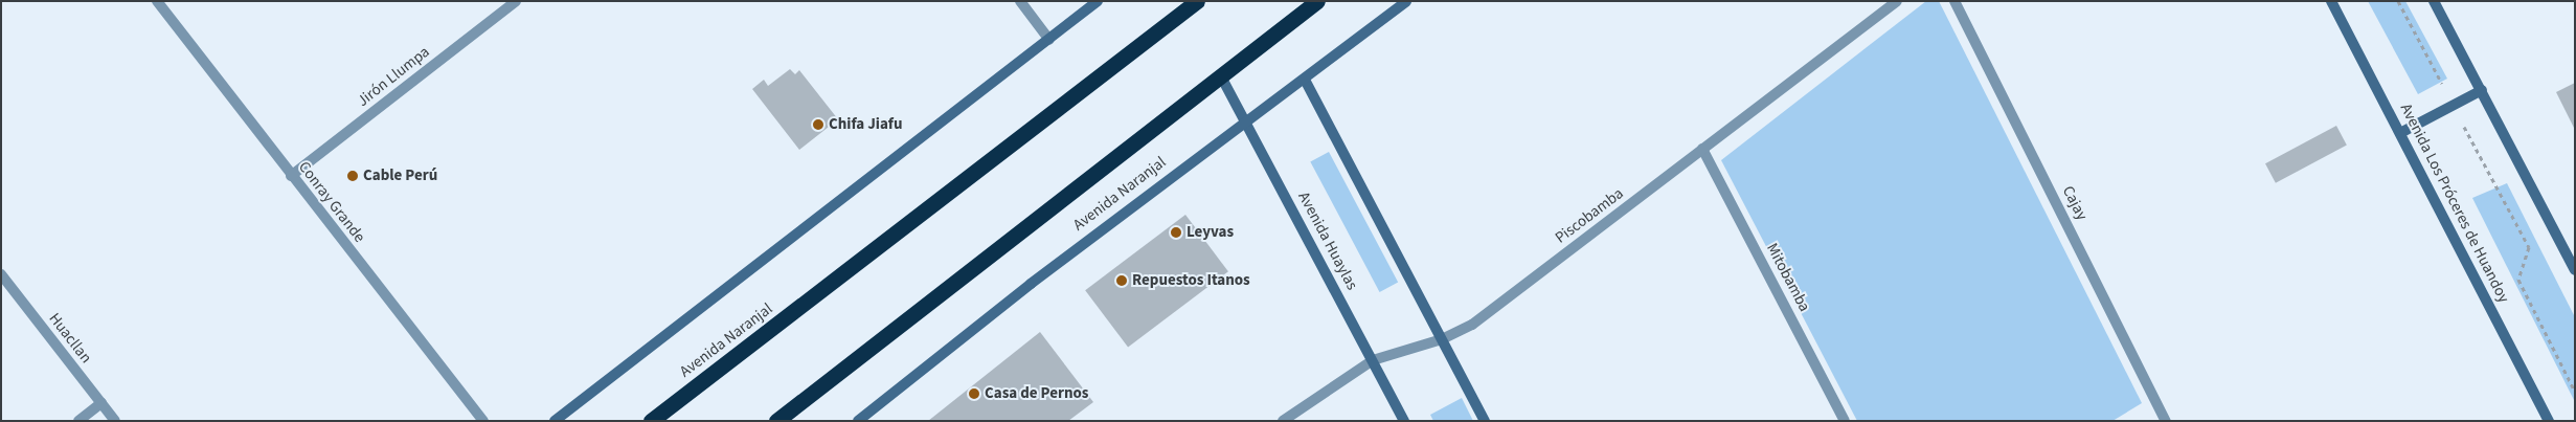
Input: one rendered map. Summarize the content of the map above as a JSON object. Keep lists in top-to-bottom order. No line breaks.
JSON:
{"streets":{"highway":["Avenida Naranjal"],"main road":["Avenida Los Próceres de Huandoy","Avenida Huaylas"],"street":["Jirón Llumpa","Conray Grande","Cajay","Piscobamba","Mitobamba","Huacllan"]},"crossings":[["Jirón Llumpa","Conray Grande"],["Avenida Naranjal","Avenida Huaylas"],["Piscobamba","Avenida Huaylas"],["Piscobamba","Mitobamba"]],"places":["Chifa Jiafu","Cable Perú","Leyvas","Repuestos Itanos","Casa de Pernos"]}
